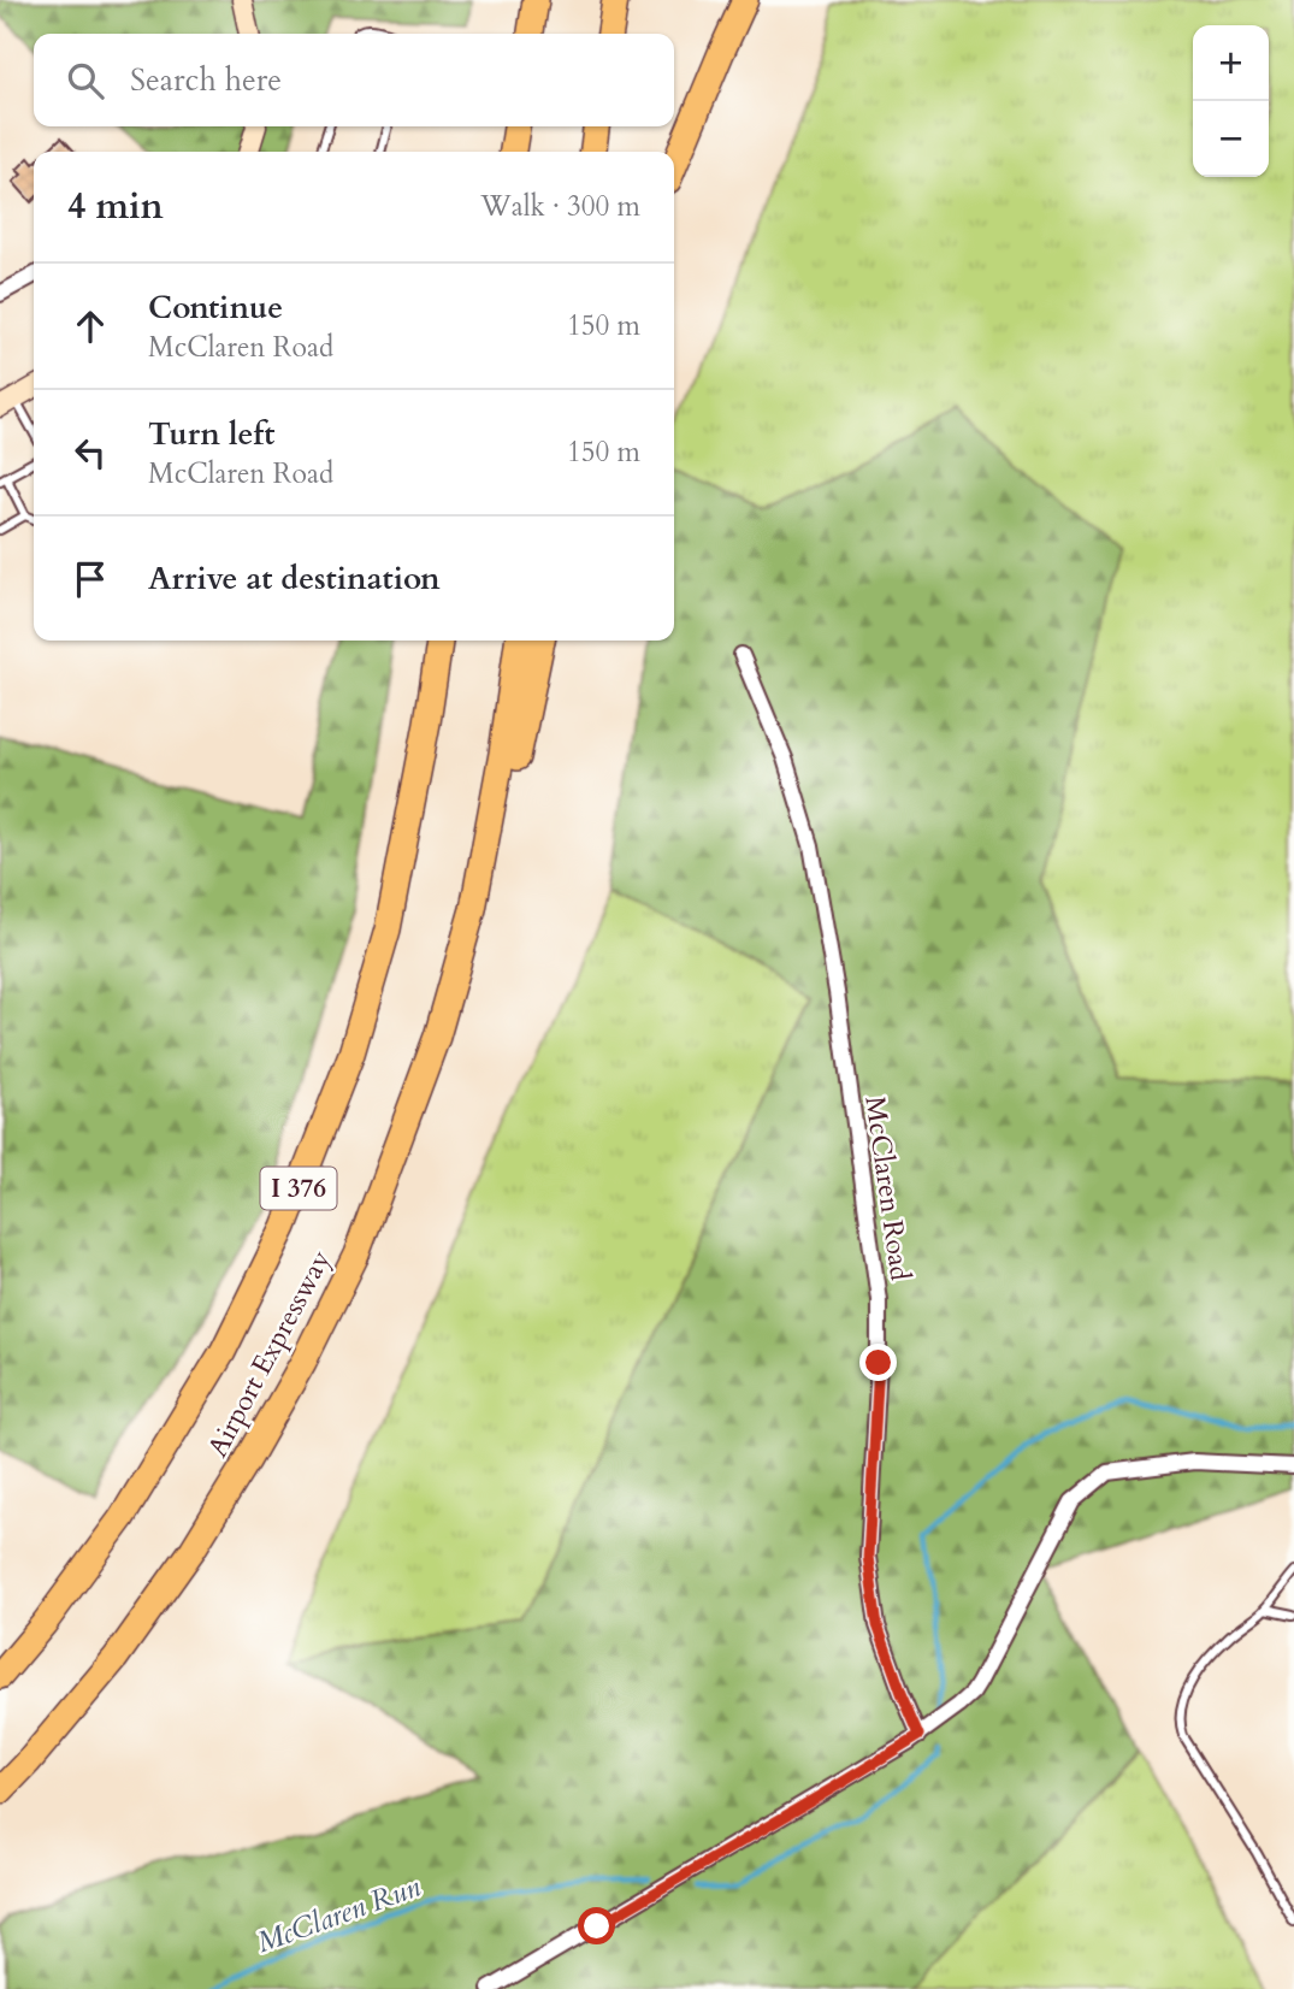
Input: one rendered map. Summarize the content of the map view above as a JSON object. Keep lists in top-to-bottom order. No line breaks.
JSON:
{"streets":{"highway":["I 376","Airport Expressway"],"street":["McClaren Road"]},"water":["McClaren Run"],"page":{"map_buttons":["+","−"],"search":"Search here","heading":["4 min","Walk · 300 m"],"list":[["Continue","McClaren Road","150 m"],["Turn left","McClaren Road","150 m"],"Arrive at destination"]}}
